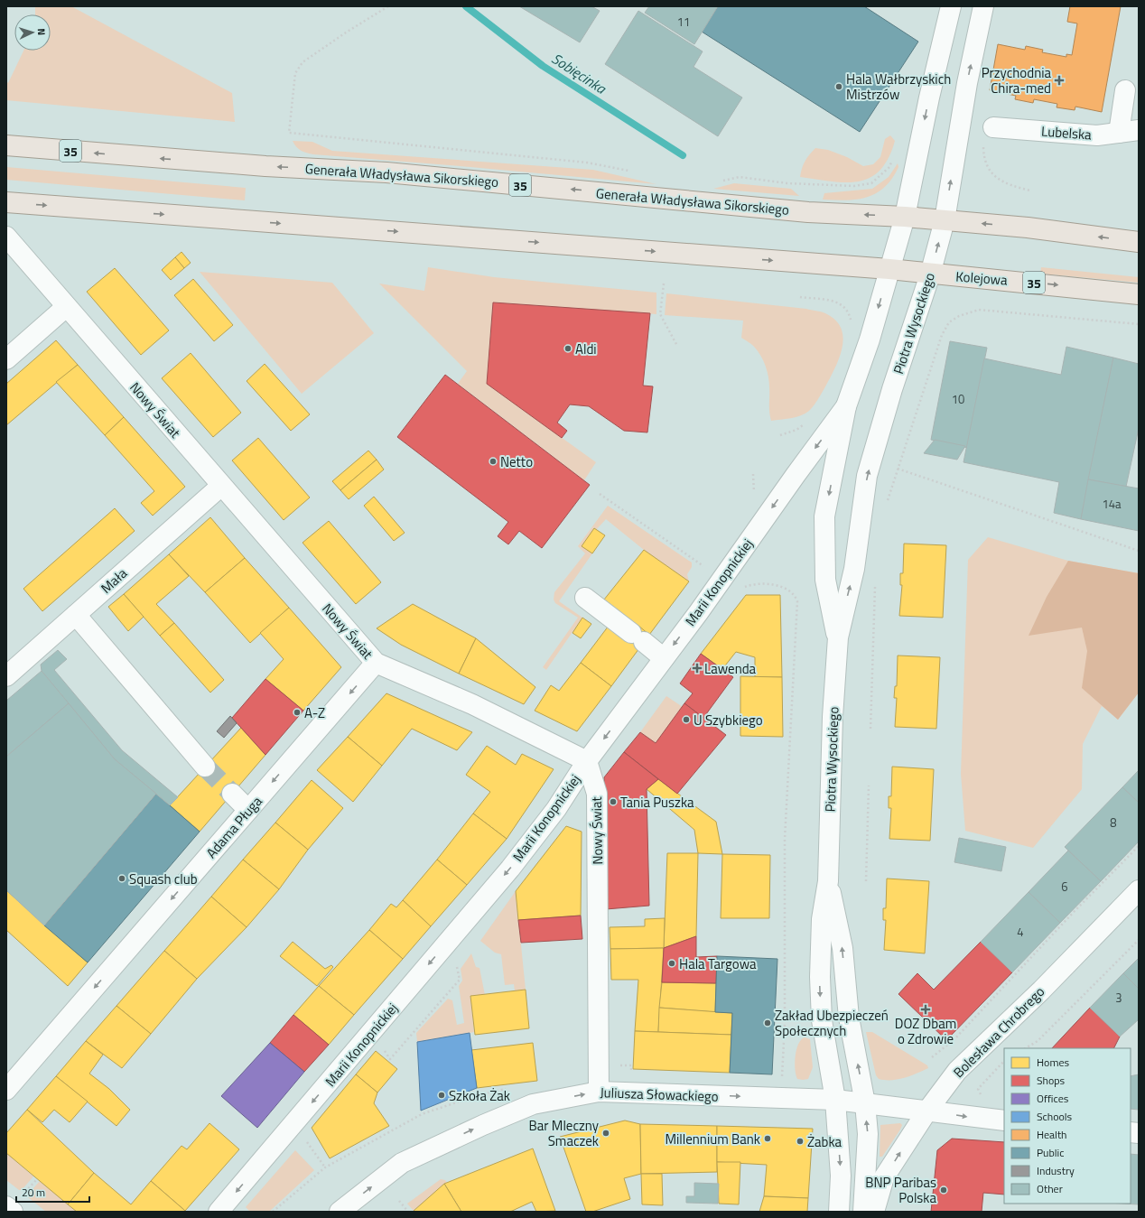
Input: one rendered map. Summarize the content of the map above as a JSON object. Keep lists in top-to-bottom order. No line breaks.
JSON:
{"streets":{"main road":["35","Generała Władysława Sikorskiego","Kolejowa"],"street":["Lubelska","Piotra Wysockiego","Nowy Świat","Mała","Marii Konopnickiej","Adama Pługa","Bolesława Chrobrego","Juliusza Słowackiego"]},"crossings":[["35","Generała Władysława Sikorskiego"],["35","Kolejowa"],["35","Piotra Wysockiego"],["Generała Władysława Sikorskiego","Piotra Wysockiego"],["Kolejowa","Piotra Wysockiego"],["Piotra Wysockiego","Marii Konopnickiej"],["Piotra Wysockiego","Juliusza Słowackiego"],["Nowy Świat","Mała"],["Nowy Świat","Marii Konopnickiej"],["Nowy Świat","Adama Pługa"],["Nowy Świat","Juliusza Słowackiego"]],"one_way":["Marii Konopnickiej","Adama Pługa","Juliusza Słowackiego"],"water":["Sobięcinka"],"places":{"health":["Przychodnia Chira-med","Lawenda","DOZ Dbam o Zdrowie"],"other":["Hala Wałbrzyskich Mistrzów","Aldi","Netto","A-Z","U Szybkiego","Tania Puszka","Squash club","Hala Targowa","Zakład Ubezpieczeń Społecznych","Szkoła Żak","Bar Mleczny Smaczek","Millennium Bank","Żabka","BNP Paribas Polska"]},"house_numbers":["11","10","14a","8","6","4","3"],"legend":["Homes","Shops","Offices","Schools","Health","Public","Industry","Other"],"scale_bar":"20 m","north":"right"}
